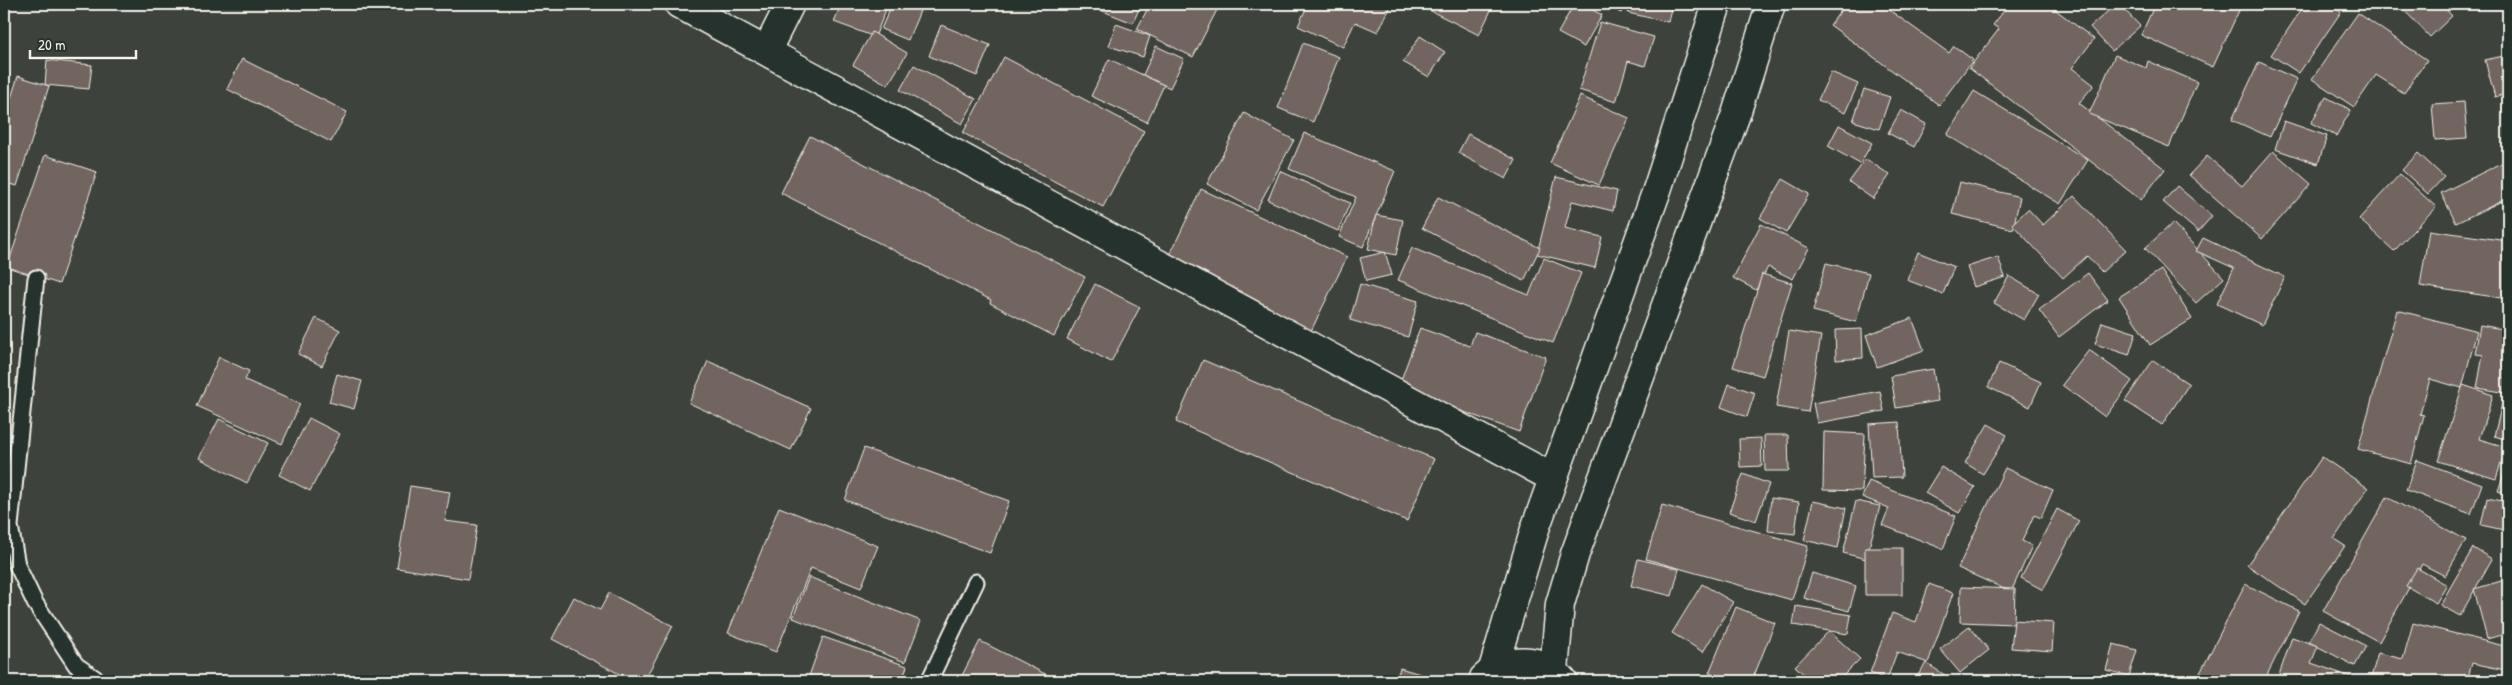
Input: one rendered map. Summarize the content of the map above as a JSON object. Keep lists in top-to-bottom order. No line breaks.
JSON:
{"scale_bar":"20 m"}
